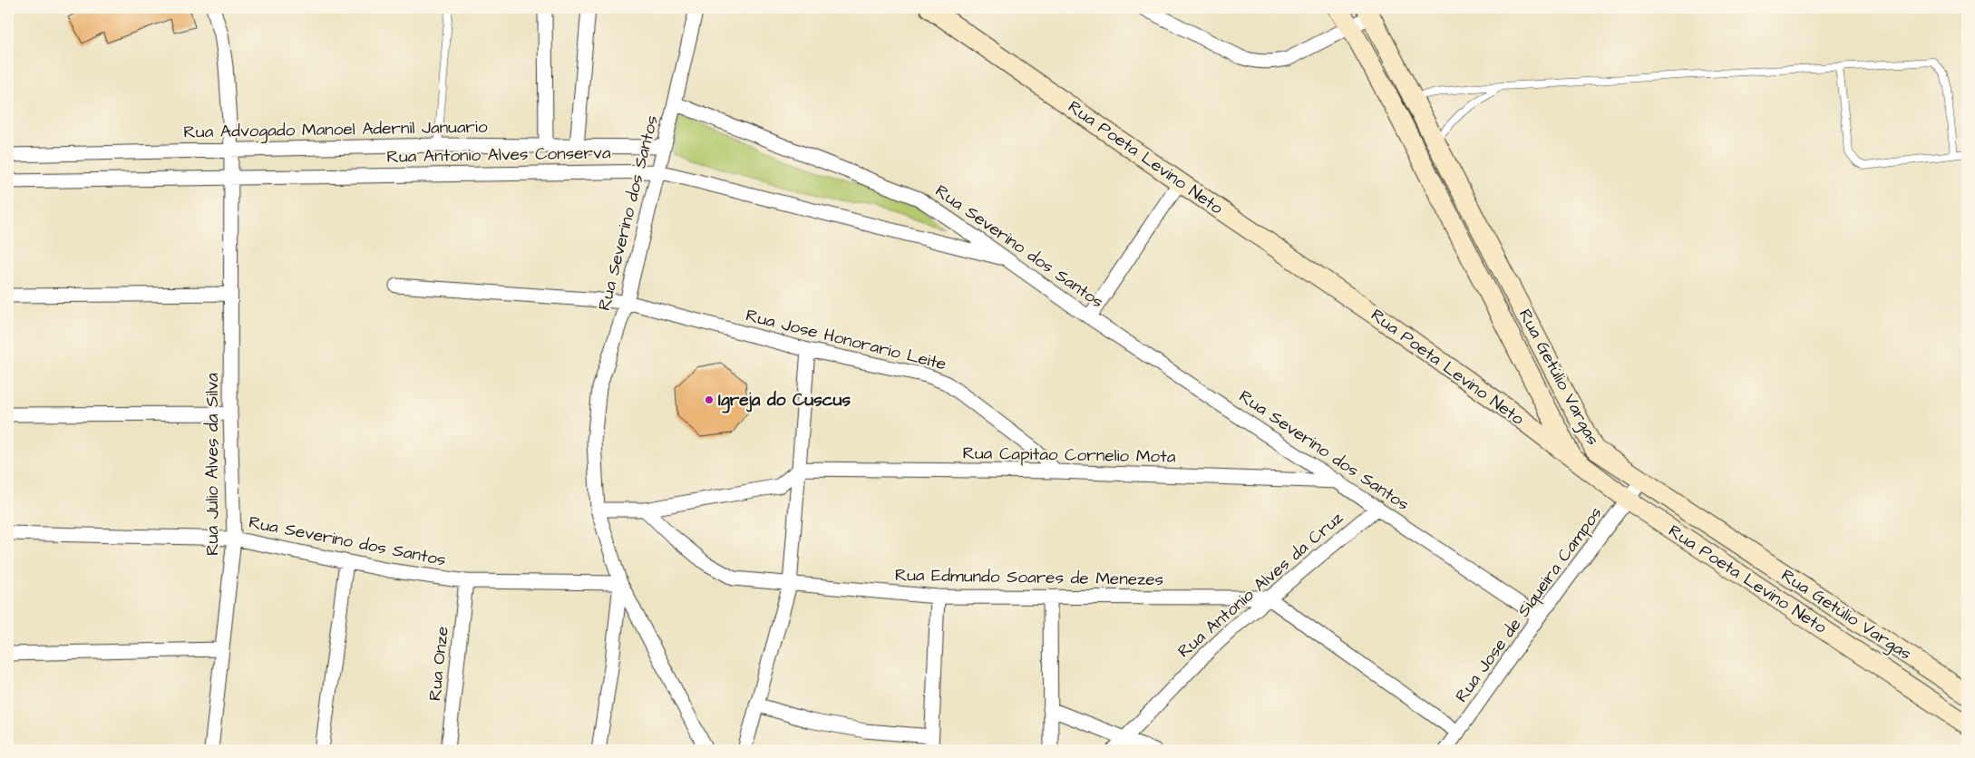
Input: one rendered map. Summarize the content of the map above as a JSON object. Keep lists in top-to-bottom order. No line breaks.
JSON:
{"streets":{"main road":["Rua Poeta Levino Neto","Rua Getúlio Vargas"],"street":["Rua Advogado Manoel Adernil Januario","Rua Antonio Alves Conserva","Rua Severino dos Santos","Rua Jose Honorario Leite","Rua Capitao Cornelio Mota","Rua Julio Alves da Silva","Rua Edmundo Soares de Menezes","Rua Antonio Alves da Cruz","Rua Jose de Siqueira Campos","Rua Onze"]},"crossings":[["Rua Advogado Manoel Adernil Januario","Rua Severino dos Santos"],["Rua Advogado Manoel Adernil Januario","Rua Julio Alves da Silva"],["Rua Antonio Alves Conserva","Rua Severino dos Santos"],["Rua Antonio Alves Conserva","Rua Julio Alves da Silva"],["Rua Poeta Levino Neto","Rua Getúlio Vargas"],["Rua Poeta Levino Neto","Rua Jose de Siqueira Campos"],["Rua Severino dos Santos","Rua Jose Honorario Leite"],["Rua Severino dos Santos","Rua Capitao Cornelio Mota"],["Rua Severino dos Santos","Rua Julio Alves da Silva"],["Rua Severino dos Santos","Rua Antonio Alves da Cruz"],["Rua Severino dos Santos","Rua Jose de Siqueira Campos"],["Rua Severino dos Santos","Rua Onze"],["Rua Jose Honorario Leite","Rua Capitao Cornelio Mota"],["Rua Getúlio Vargas","Rua Jose de Siqueira Campos"],["Rua Edmundo Soares de Menezes","Rua Antonio Alves da Cruz"]],"places":["Igreja do Cuscus"]}
